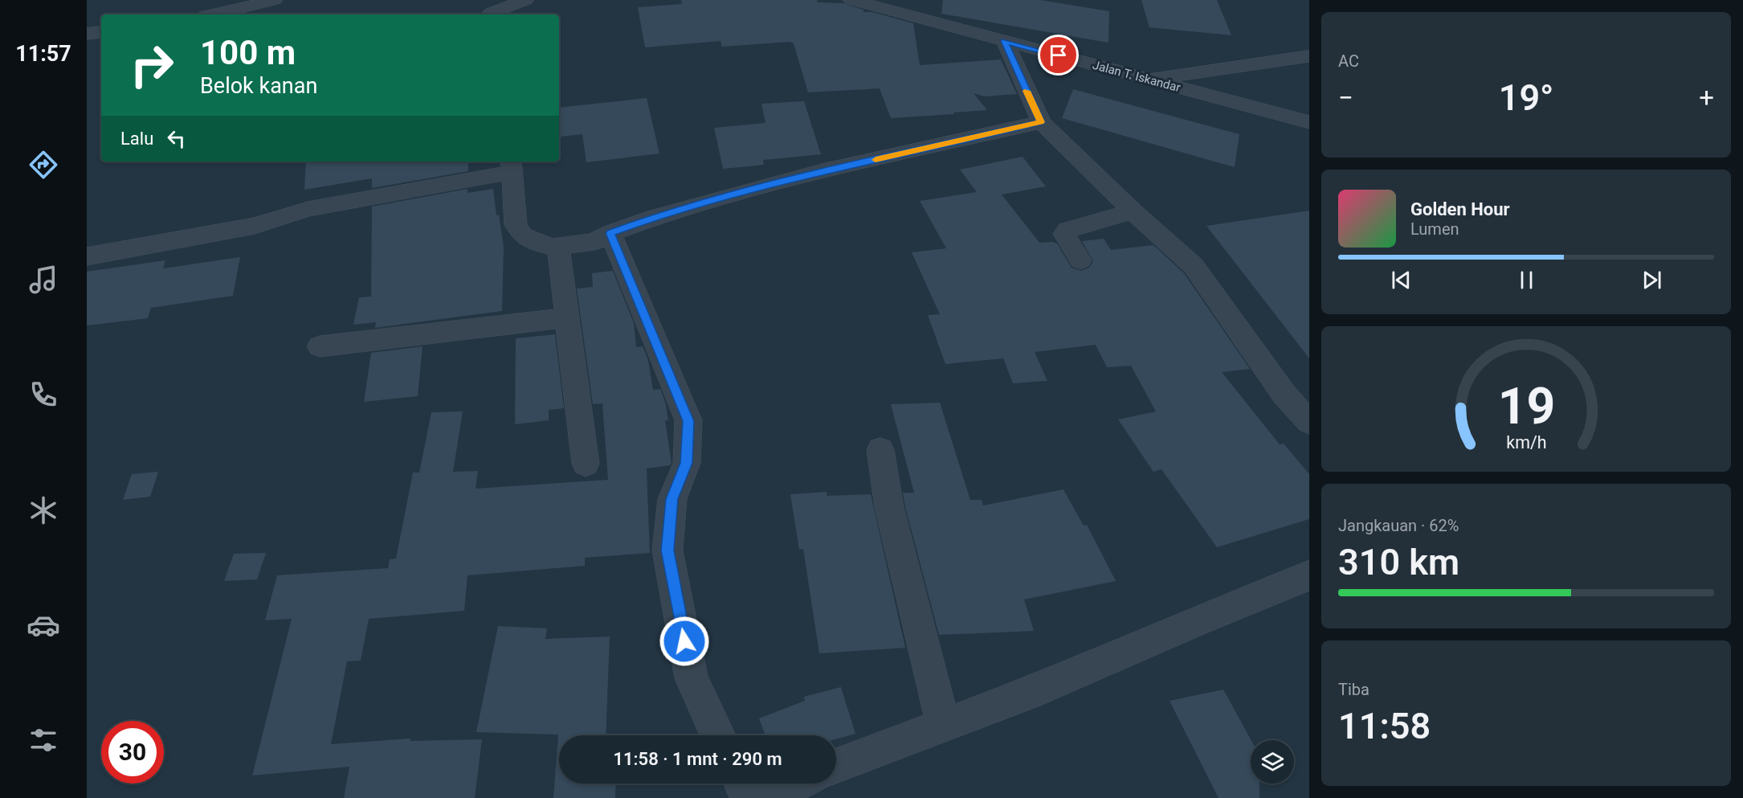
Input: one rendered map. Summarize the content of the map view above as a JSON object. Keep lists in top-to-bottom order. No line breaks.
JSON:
{"streets":{"street":["Jalan T. Iskandar"]},"page":{"tabs":"11:57","tile":["AC",["Jangkauan · 62%","310 km"],["Tiba","11:58"]],"turn":["100 m","Belok kanan"],"heat":["−","19°","+"],"then":"Lalu","song":["Golden Hour","Lumen"],"limit":"30","trip":"11:58 · 1 mnt · 290 m","gauge":["19","km/h"]}}
